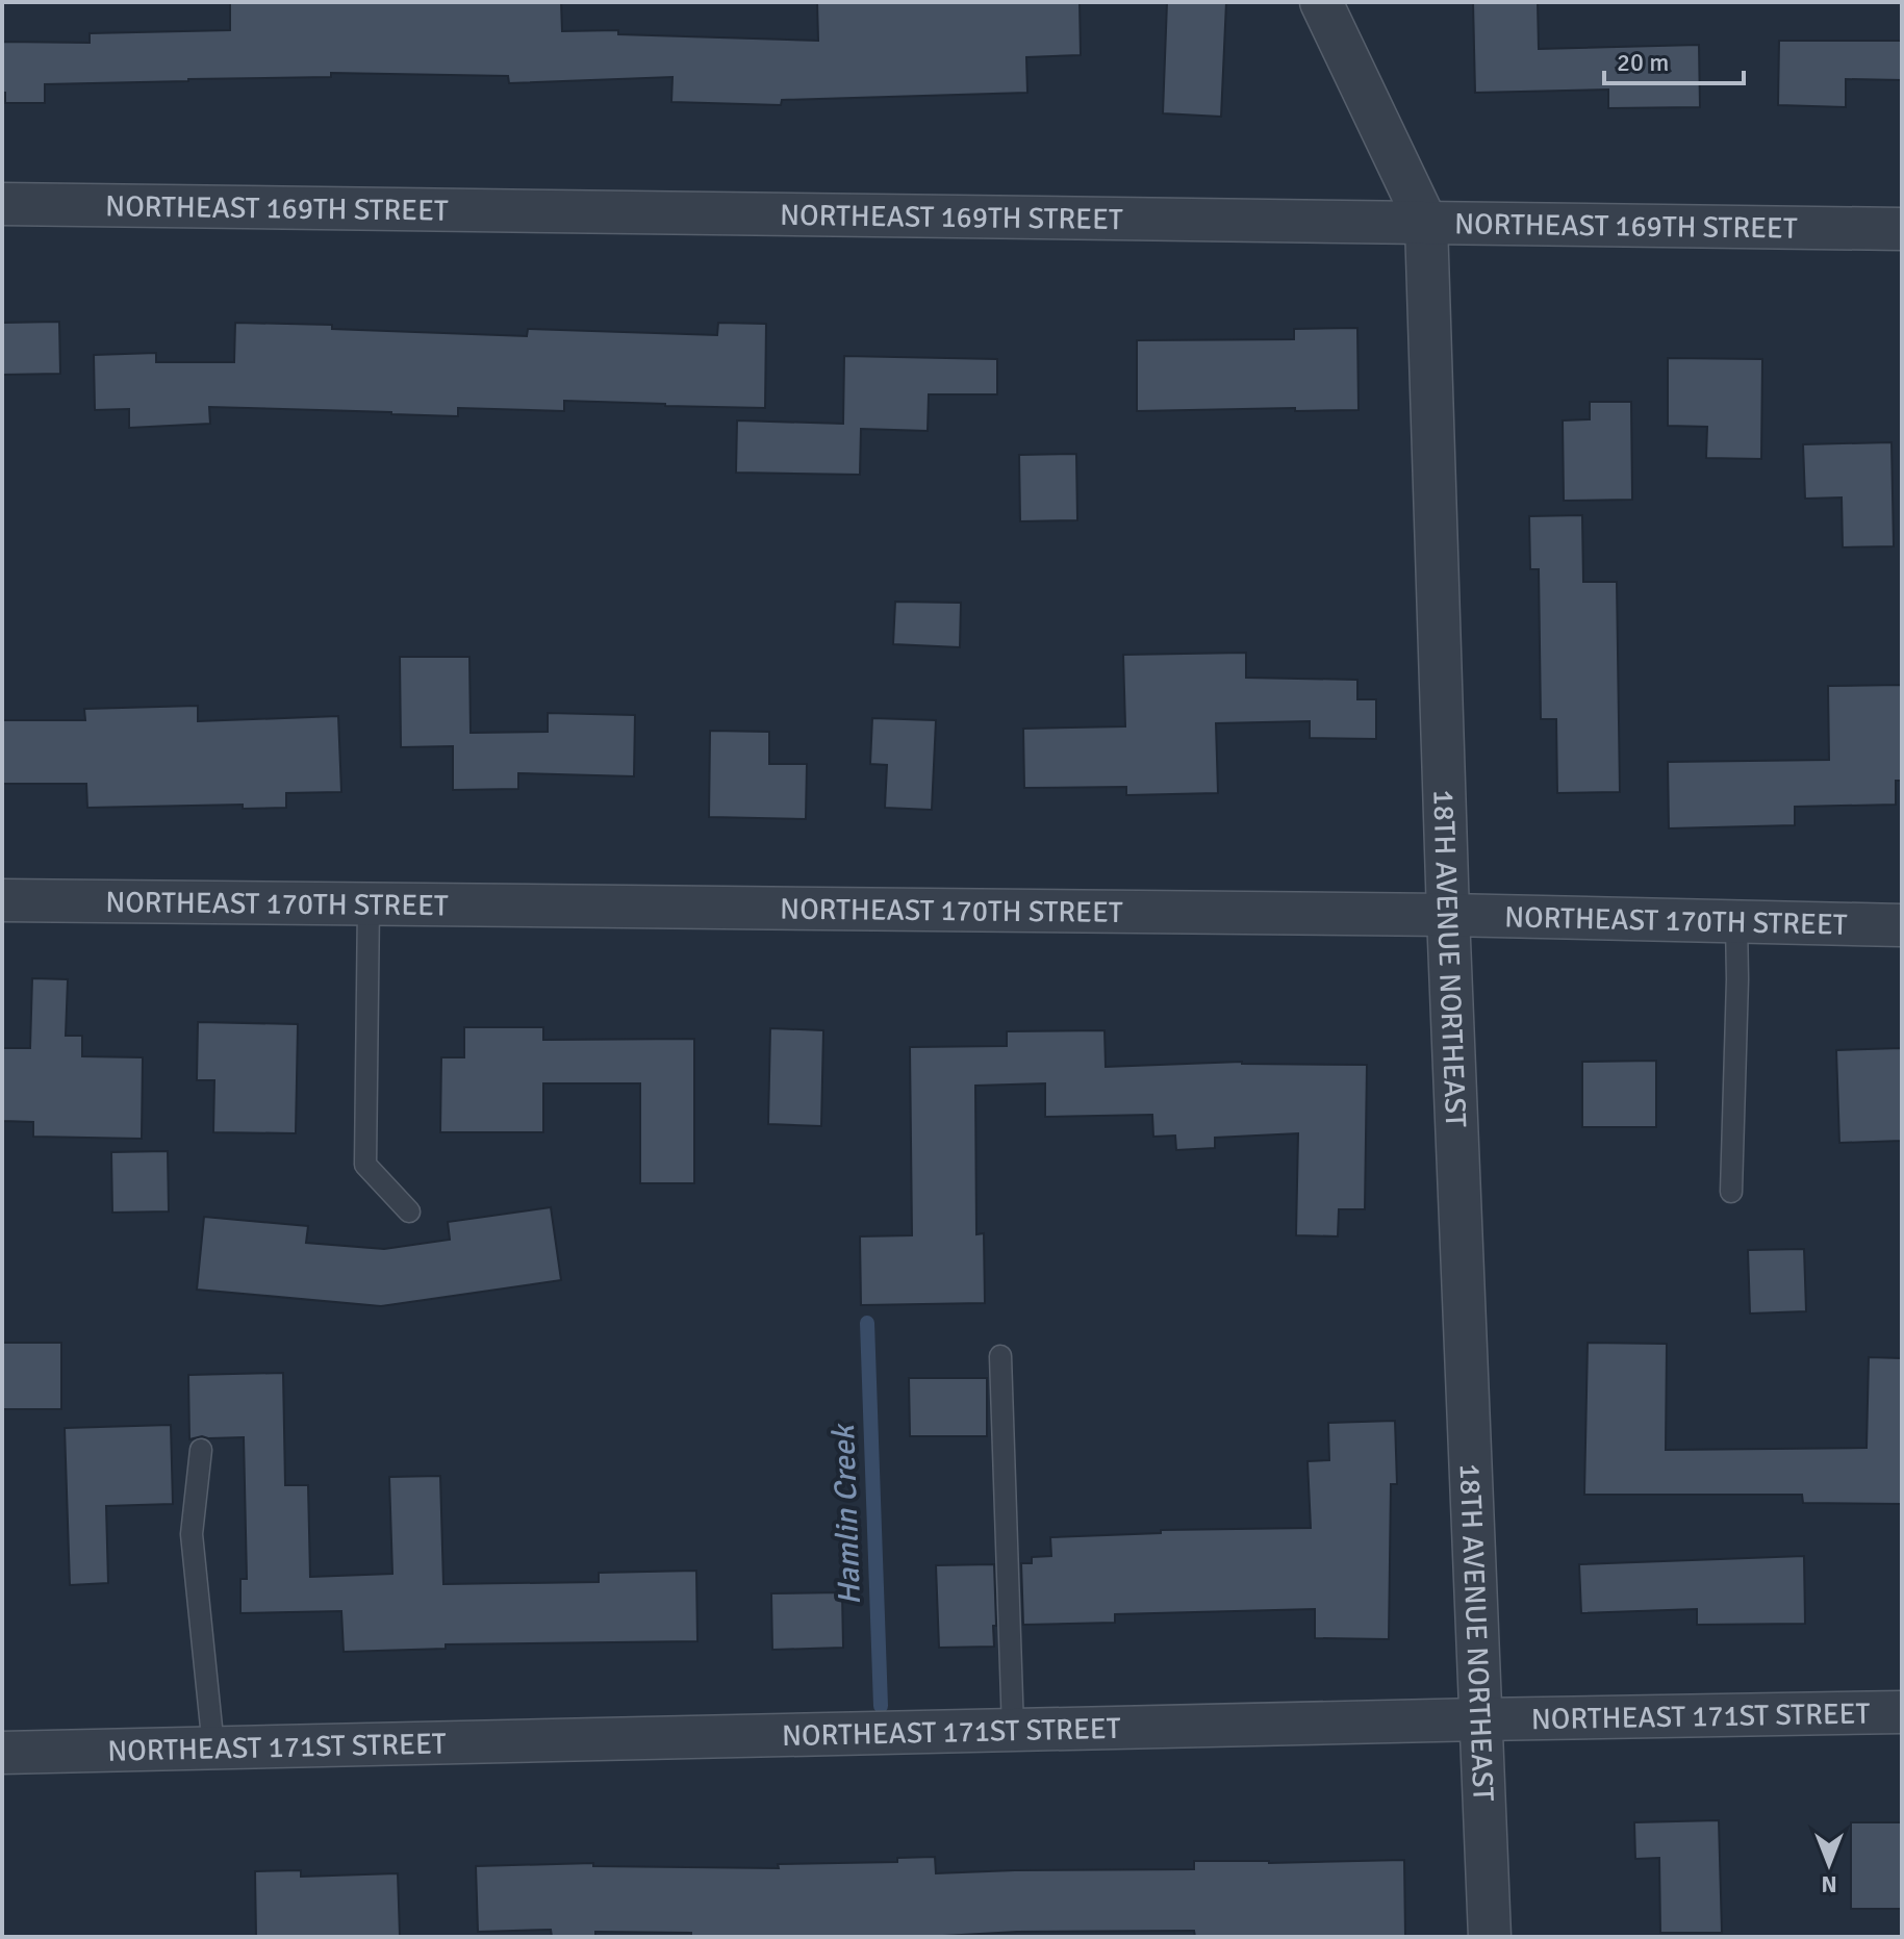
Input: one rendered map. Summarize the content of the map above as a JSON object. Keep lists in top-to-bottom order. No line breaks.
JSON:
{"streets":{"street":["NORTHEAST 169TH STREET","NORTHEAST 170TH STREET","18TH AVENUE NORTHEAST","NORTHEAST 171ST STREET"]},"crossings":[["NORTHEAST 169TH STREET","18TH AVENUE NORTHEAST"],["NORTHEAST 170TH STREET","18TH AVENUE NORTHEAST"],["18TH AVENUE NORTHEAST","NORTHEAST 171ST STREET"]],"water":["Hamlin Creek"],"scale_bar":"20 m","north":"bottom"}
